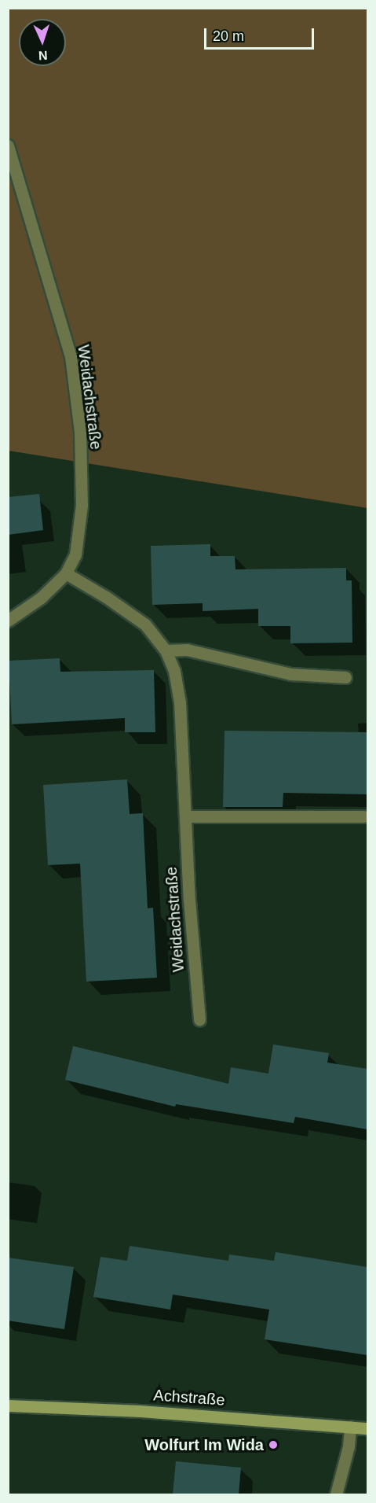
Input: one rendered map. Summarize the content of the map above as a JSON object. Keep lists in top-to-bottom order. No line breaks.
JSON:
{"streets":{"main road":["Achstraße"],"street":["Weidachstraße"]},"places":["Wolfurt Im Wida"],"scale_bar":"20 m","north":"bottom"}
